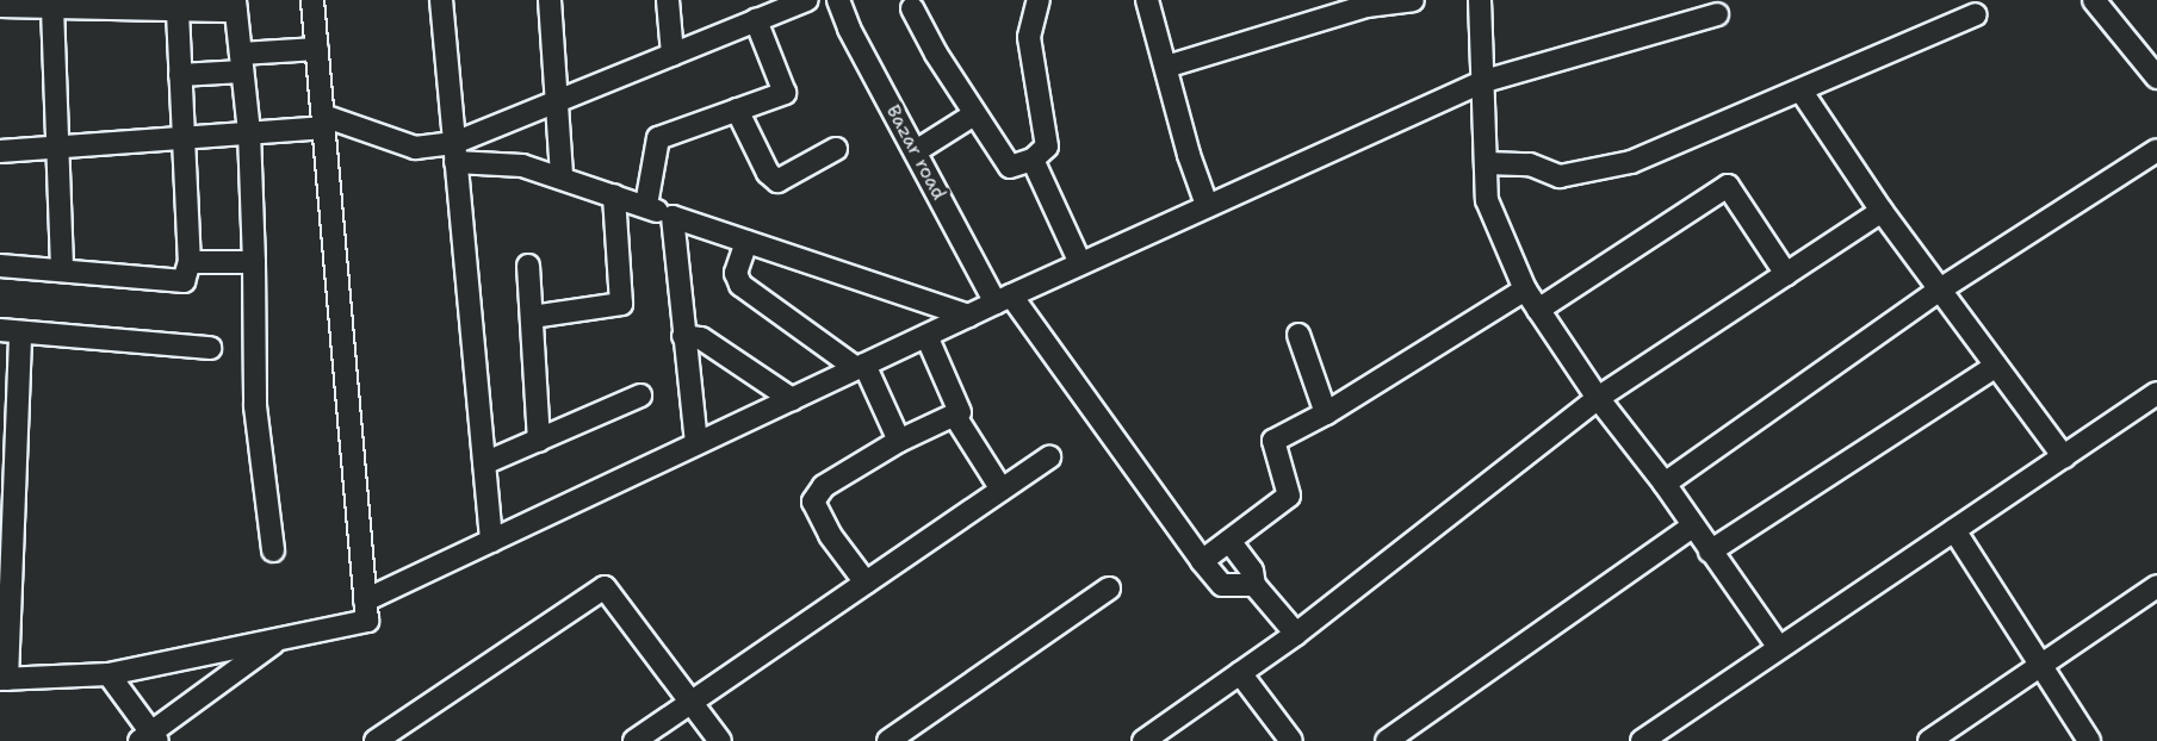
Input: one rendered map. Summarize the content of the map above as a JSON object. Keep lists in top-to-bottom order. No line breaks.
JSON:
{"streets":{"street":["Bazar road"]}}
